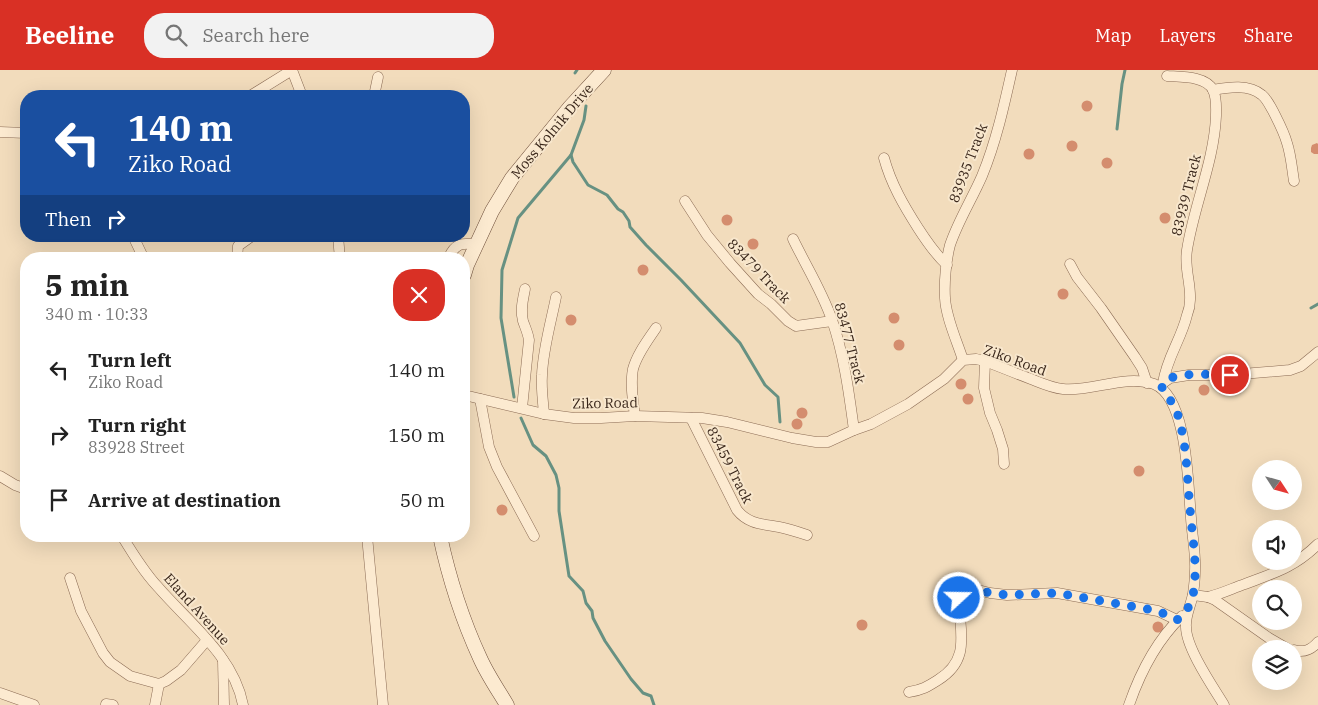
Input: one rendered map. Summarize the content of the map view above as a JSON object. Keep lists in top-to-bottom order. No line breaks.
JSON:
{"streets":{"main road":["Moss Kolnik Drive"],"street":["83935 Track","83939 Track","83479 Track","83477 Track","Ziko Road","83459 Track","Eland Avenue"]},"crossings":[["83935 Track","Ziko Road"],["83939 Track","Ziko Road"],["83479 Track","83477 Track"],["83477 Track","Ziko Road"],["Ziko Road","83459 Track"]],"north":"bottom right","page":{"header":"Beeline","search":"Search here","nav":["Map","Layers","Share"],"turn":["140 m","Ziko Road"],"then":"Then","heading":["5 min","340 m · 10:33"],"list":[{"name":"Turn left","note":"Ziko Road","value":"140 m"},{"name":"Turn right","note":"83928 Street","value":"150 m"},{"name":"Arrive at destination","value":"50 m"}]}}
